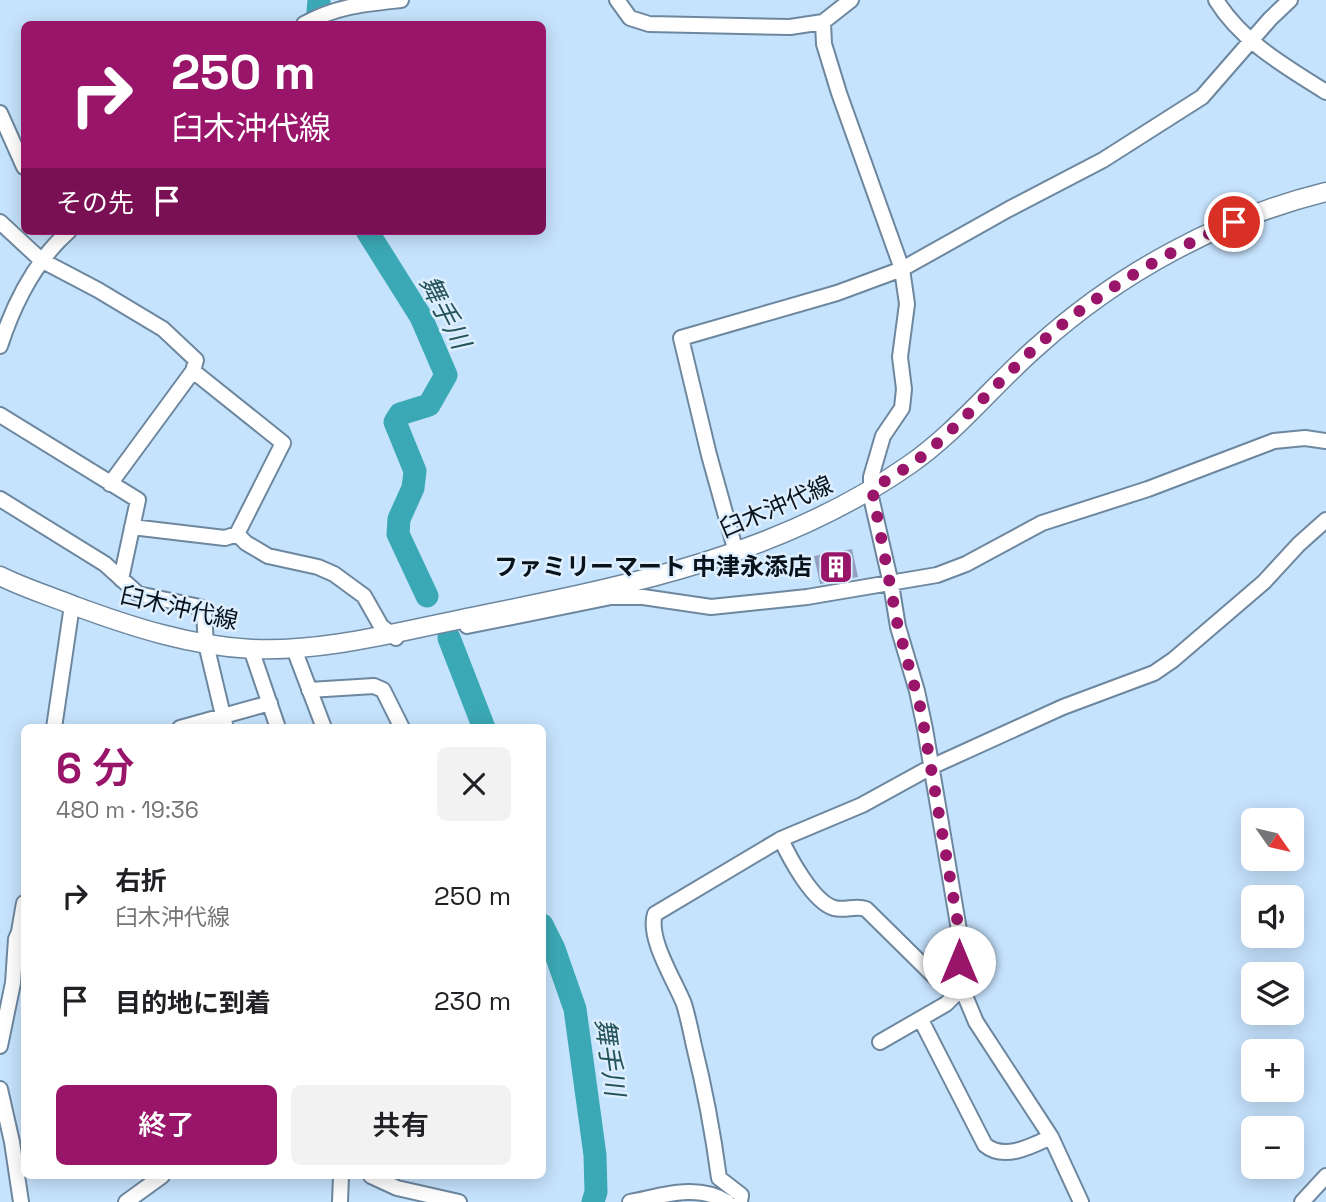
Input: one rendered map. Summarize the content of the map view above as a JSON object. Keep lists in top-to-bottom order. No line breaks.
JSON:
{"streets":{"main road":["臼木沖代線"]},"water":["舞手川"],"places":{"building":["ファミリーマート 中津永添店"]},"north":"bottom right","page":{"turn":["250 m","臼木沖代線"],"then":"その先","heading":["6 分","480 m · 19:36"],"map_buttons":["+","−"],"list":[{"name":"右折","note":"臼木沖代線","value":"250 m"},{"name":"目的地に到着","value":"230 m"}],"buttons":["終了","共有"]}}
